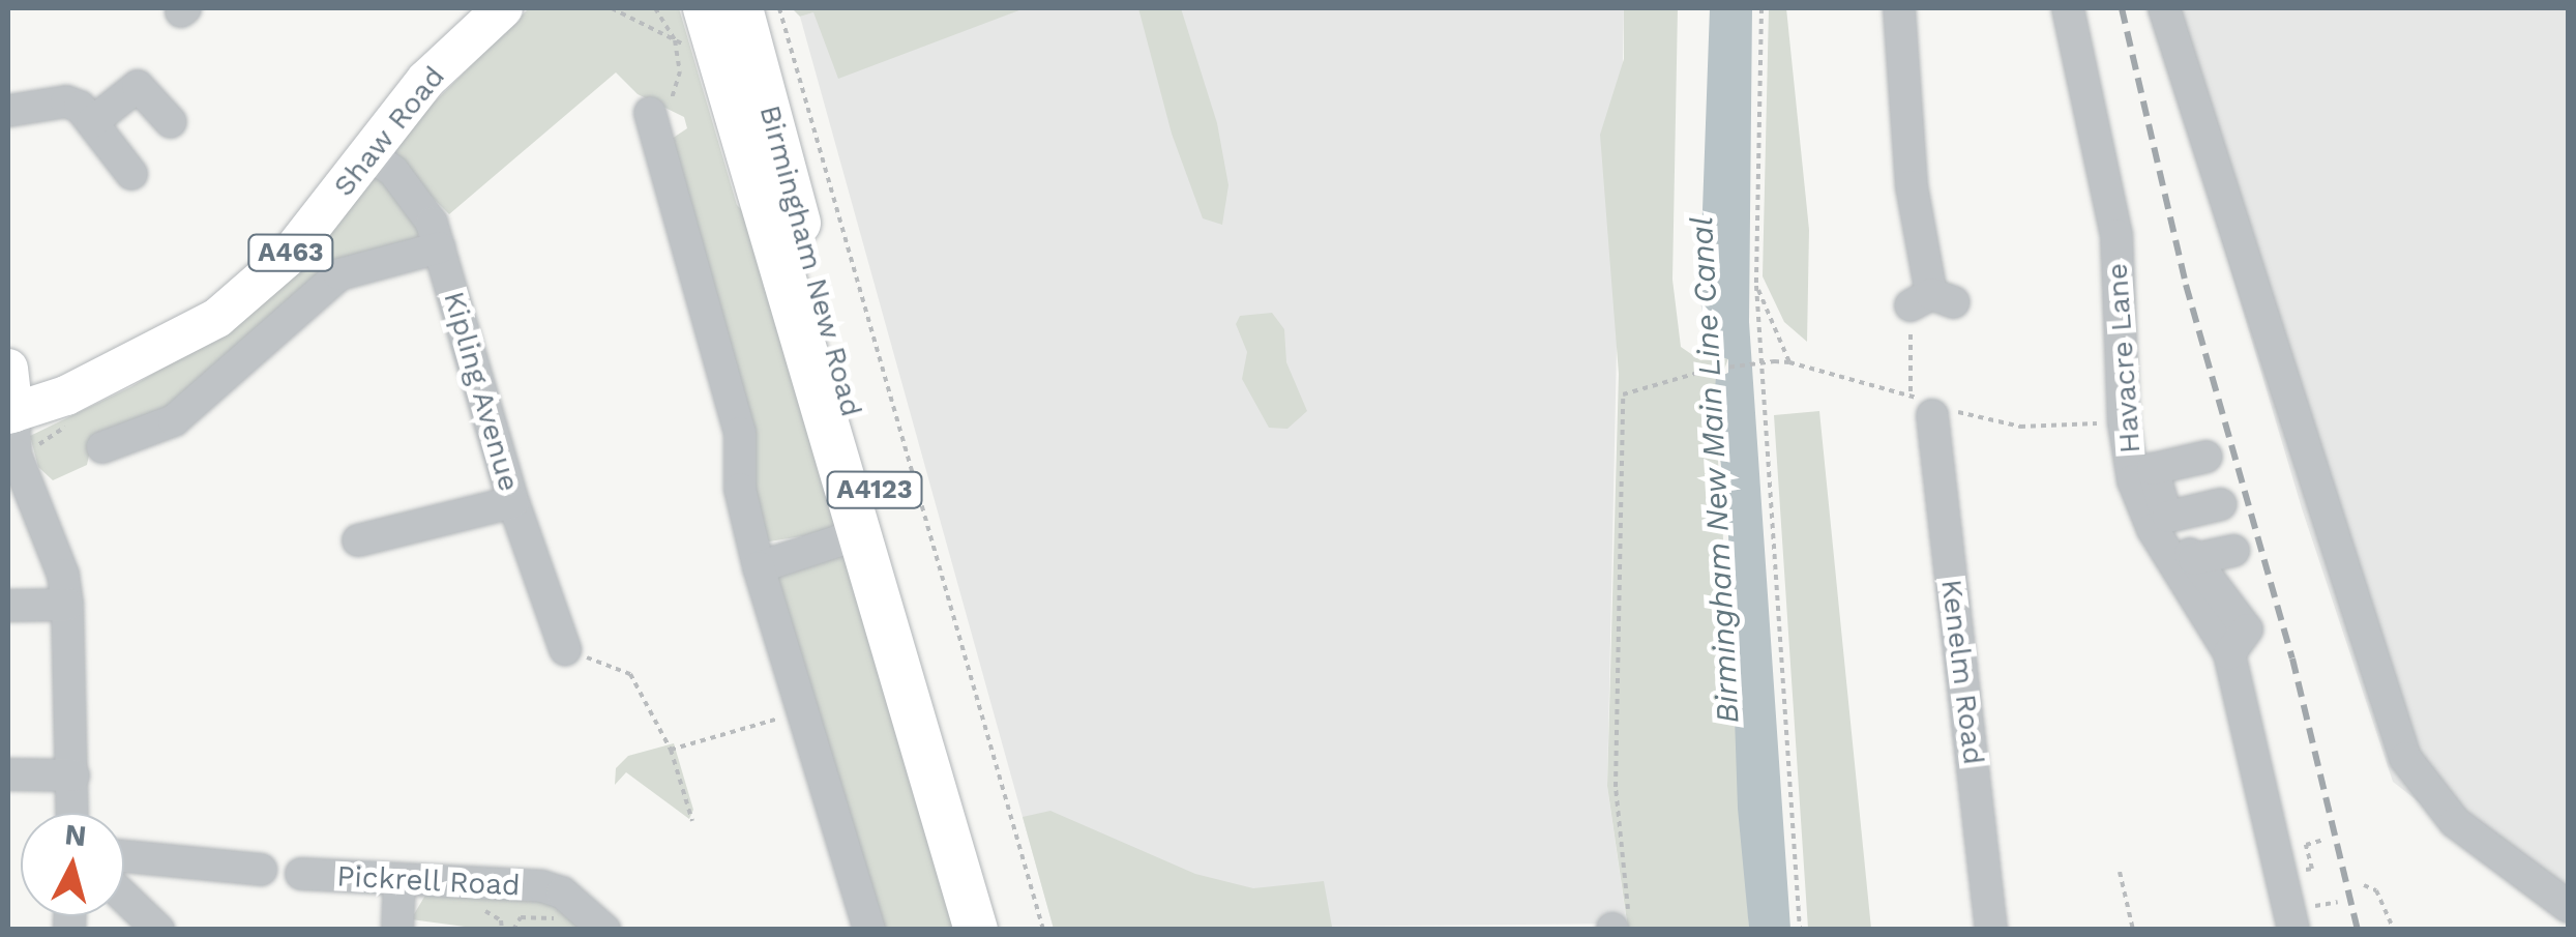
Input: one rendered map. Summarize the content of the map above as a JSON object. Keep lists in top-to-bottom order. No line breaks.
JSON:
{"streets":{"highway":["Birmingham New Road","A4123"],"main road":["Shaw Road","A463"],"street":["Havacre Lane","Kipling Avenue","Kenelm Road","Pickrell Road"]},"crossings":[["Shaw Road","Kipling Avenue"]],"water":["Birmingham New Main Line Canal"],"north":"top"}
